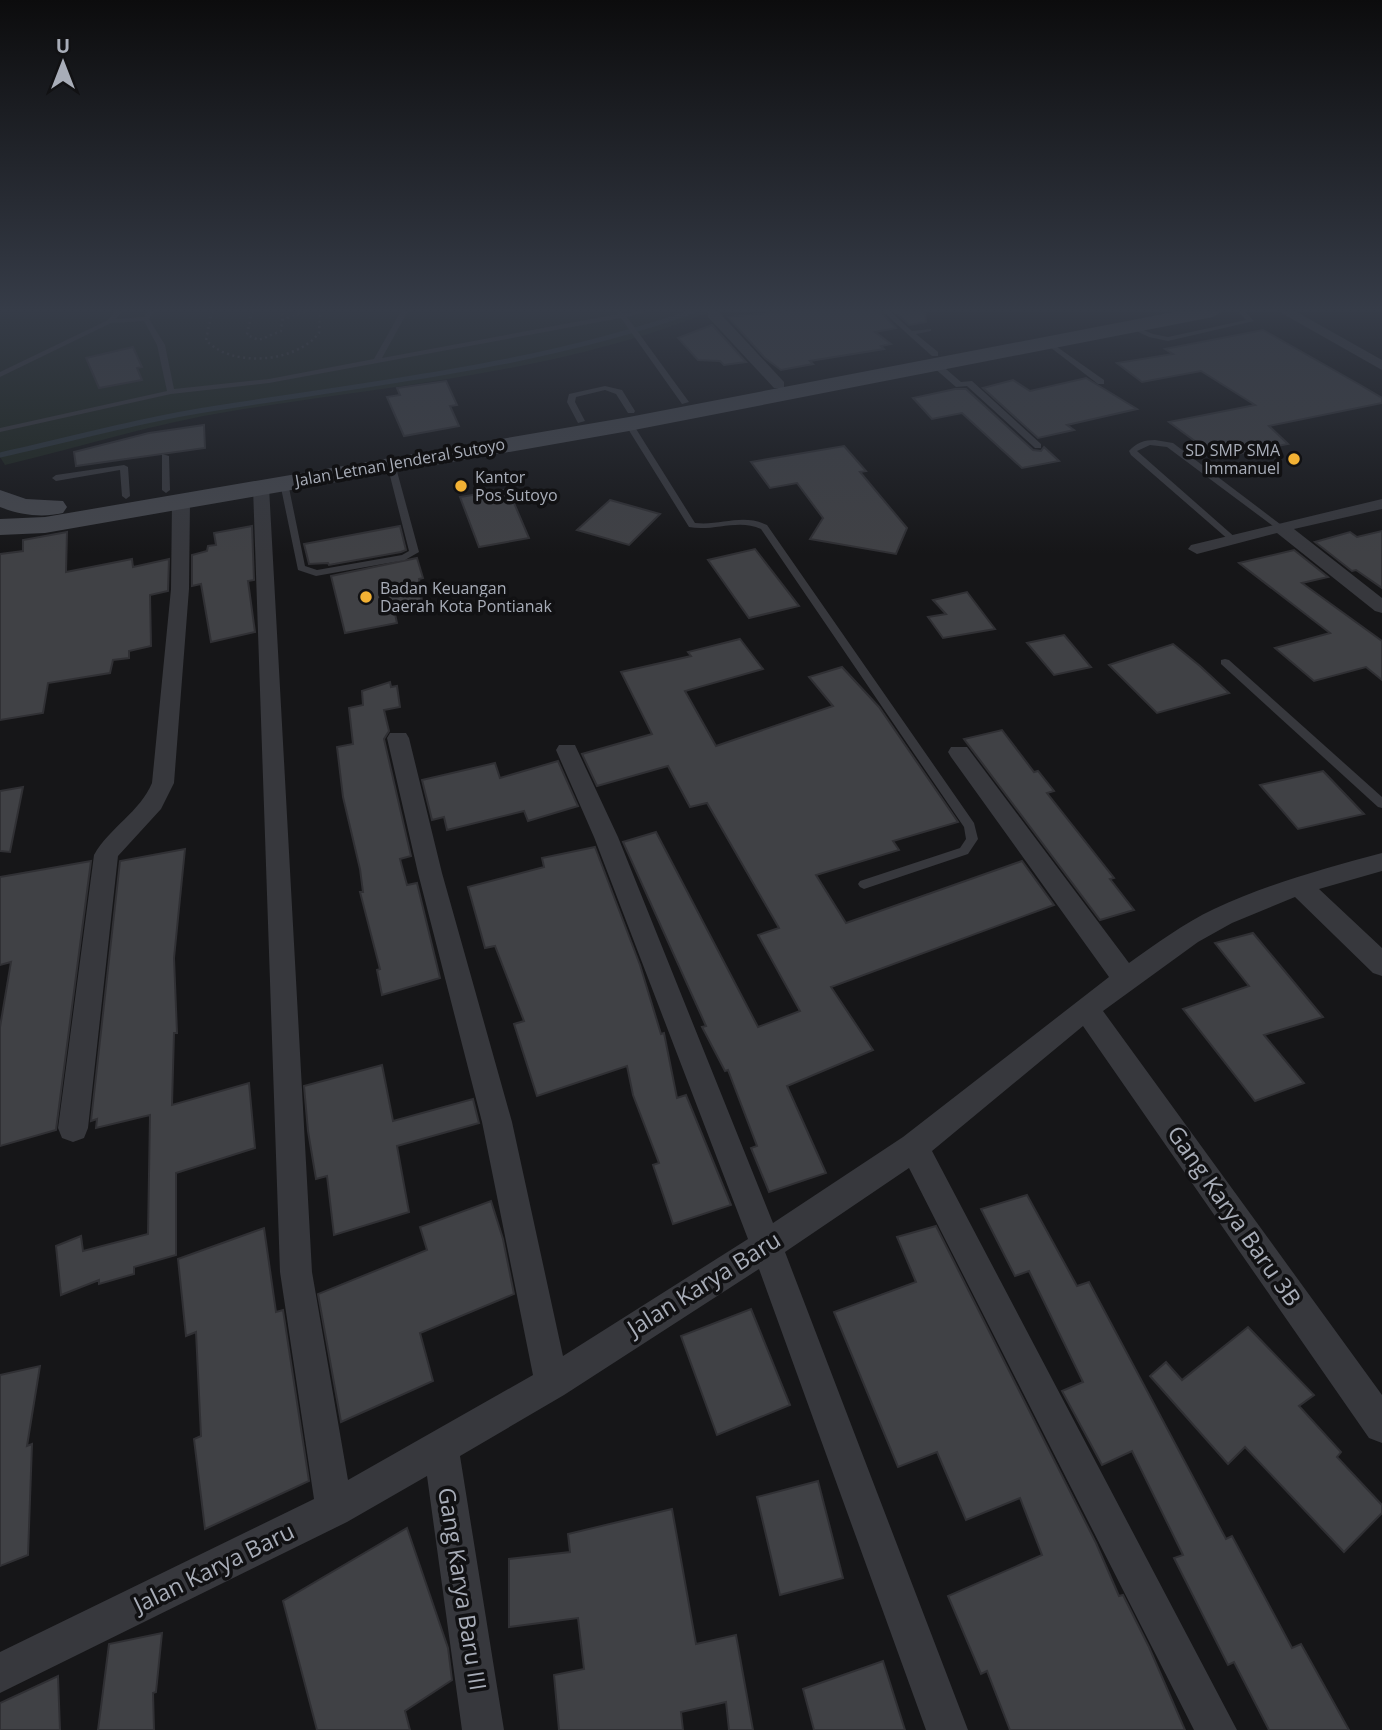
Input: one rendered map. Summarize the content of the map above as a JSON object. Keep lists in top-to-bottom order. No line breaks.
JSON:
{"streets":{"street":["Jalan Letnan Jenderal Sutoyo","Gang Karya Baru 3B","Jalan Karya Baru","Gang Karya Baru III"]},"crossings":[["Gang Karya Baru 3B","Jalan Karya Baru"],["Jalan Karya Baru","Gang Karya Baru III"]],"places":["SD SMP SMA Immanuel","Kantor Pos Sutoyo","Badan Keuangan Daerah Kota Pontianak"],"north":"top"}
